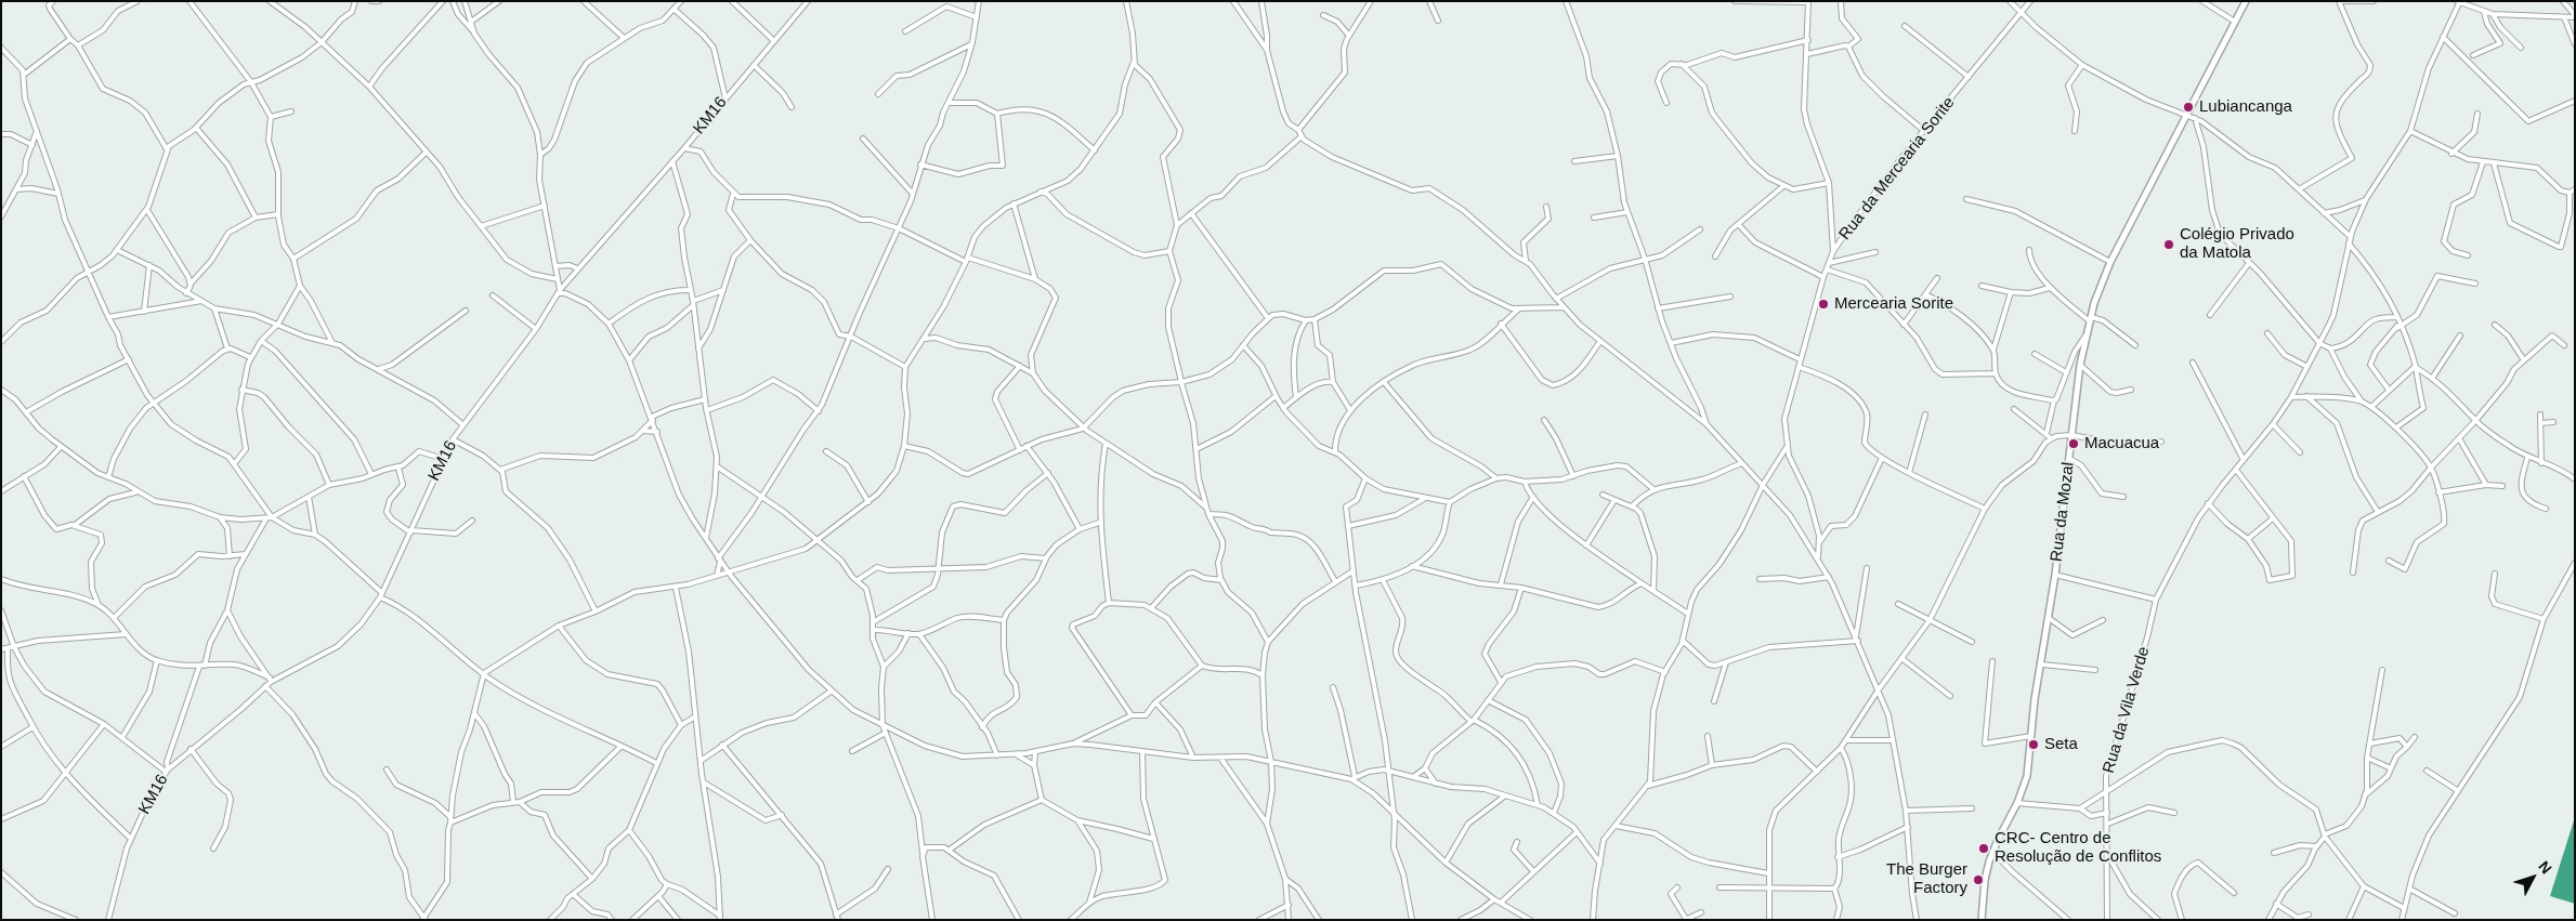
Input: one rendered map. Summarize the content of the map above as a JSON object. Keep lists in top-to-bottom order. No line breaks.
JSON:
{"streets":{"main road":["Rua da Mozal"],"street":["KM16","Rua da Mercearia Sorite","Rua da Vila Verde"]},"places":["Lubiancanga","Colégio Privado da Matola","Mercearia Sorite","Macuacua","Seta","CRC- Centro de Resolução de Conflitos","The Burger Factory"],"north":"top right"}
